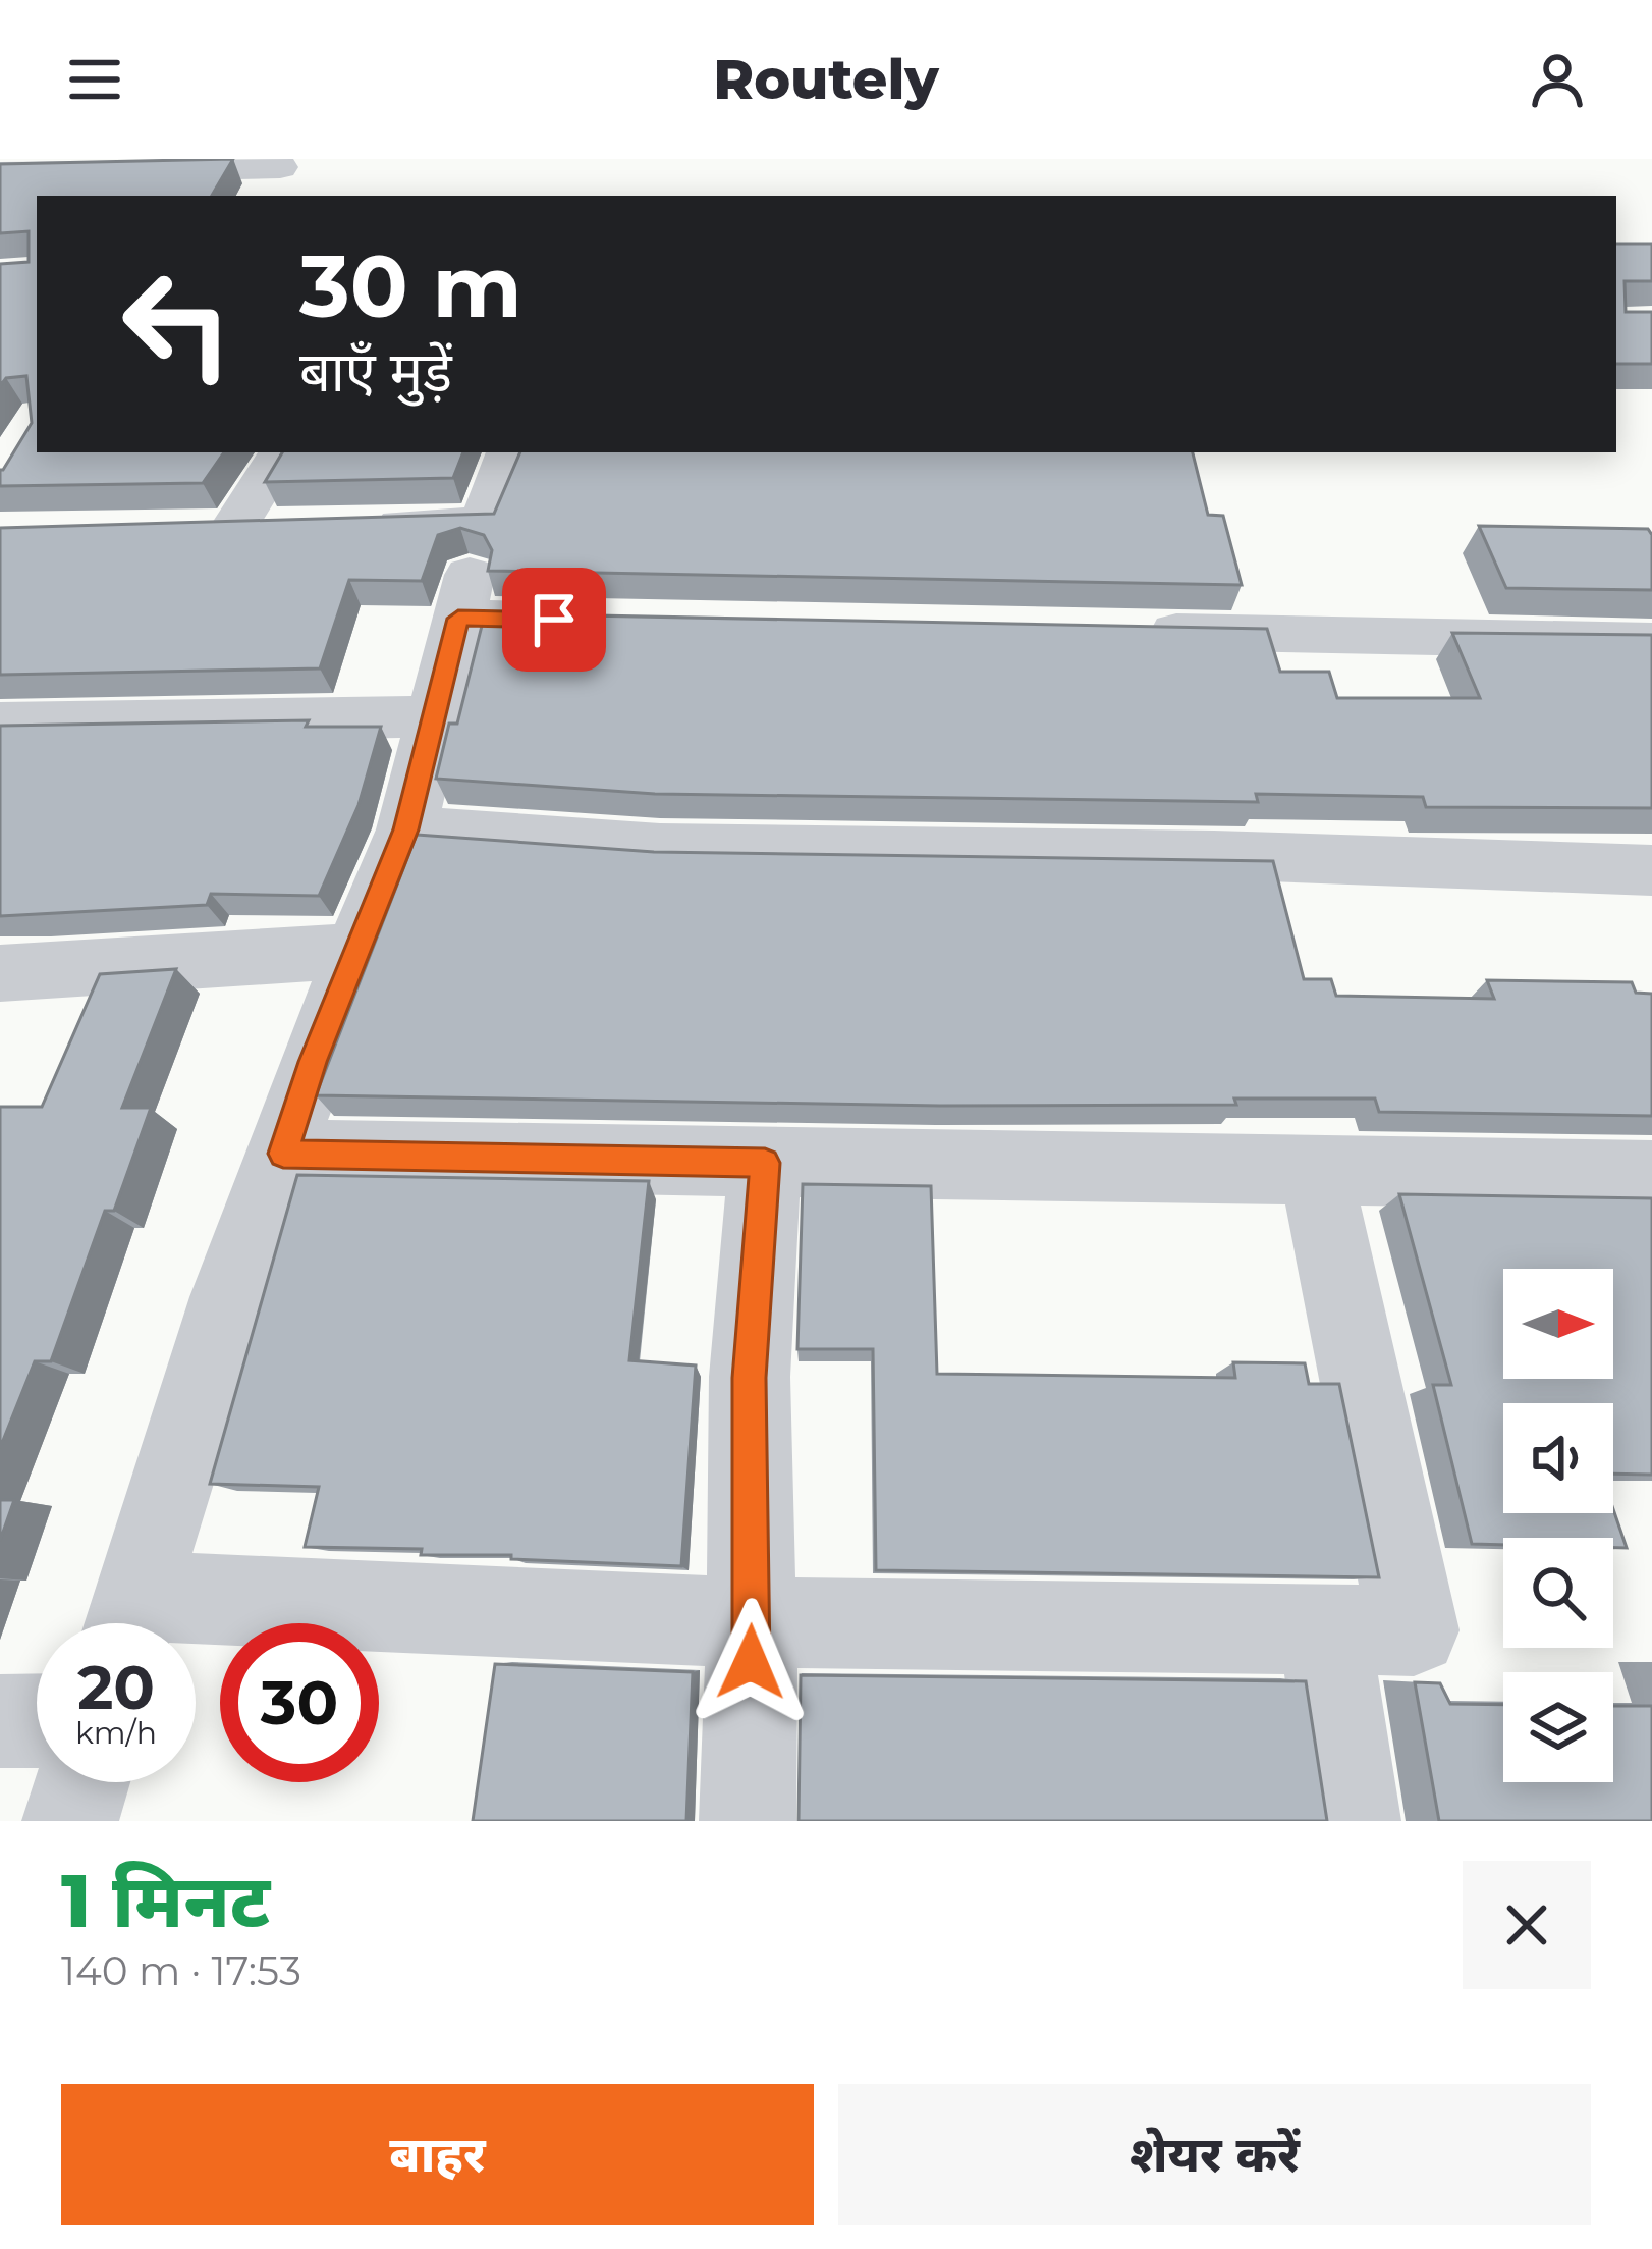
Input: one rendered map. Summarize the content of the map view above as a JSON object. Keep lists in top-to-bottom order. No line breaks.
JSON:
{"north":"right","page":{"header":"Routely","turn":["30 m","बाएँ मुड़ें"],"speed":"20 km/h","limit":"30","heading":["1 मिनट","140 m · 17:53"],"buttons":["बाहर","शेयर करें"]}}
